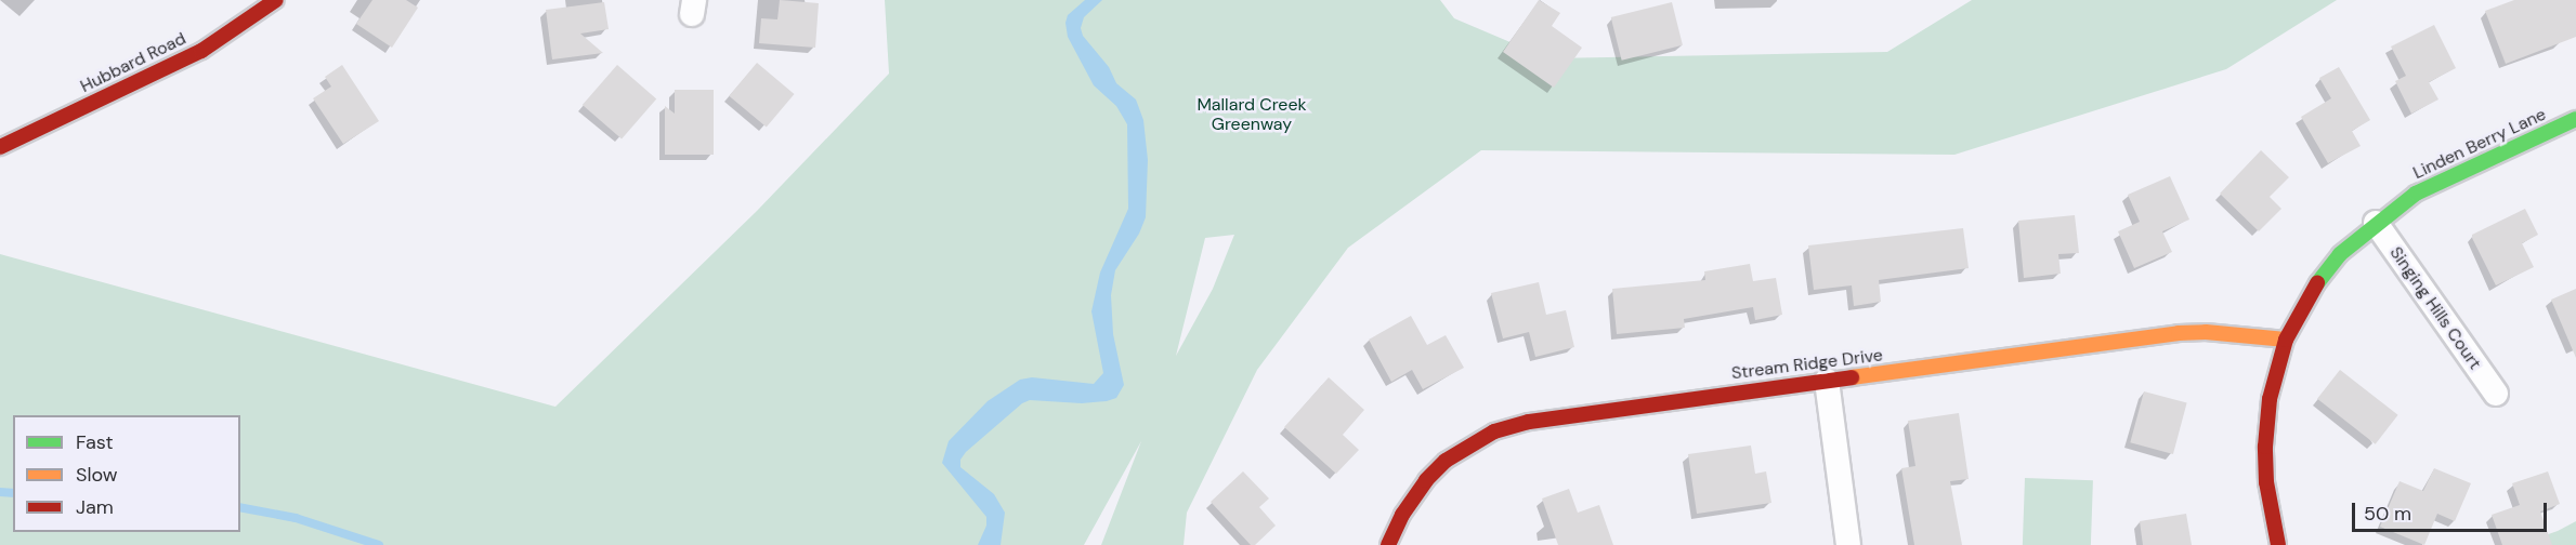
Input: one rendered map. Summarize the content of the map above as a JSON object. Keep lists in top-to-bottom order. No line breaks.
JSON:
{"streets":{"street":["Hubbard Road","Linden Berry Lane","Singing Hills Court","Stream Ridge Drive"]},"crossings":[["Linden Berry Lane","Singing Hills Court"],["Linden Berry Lane","Stream Ridge Drive"]],"parks":["Mallard Creek Greenway"],"legend":["Fast","Slow","Jam"],"scale_bar":"50 m"}
